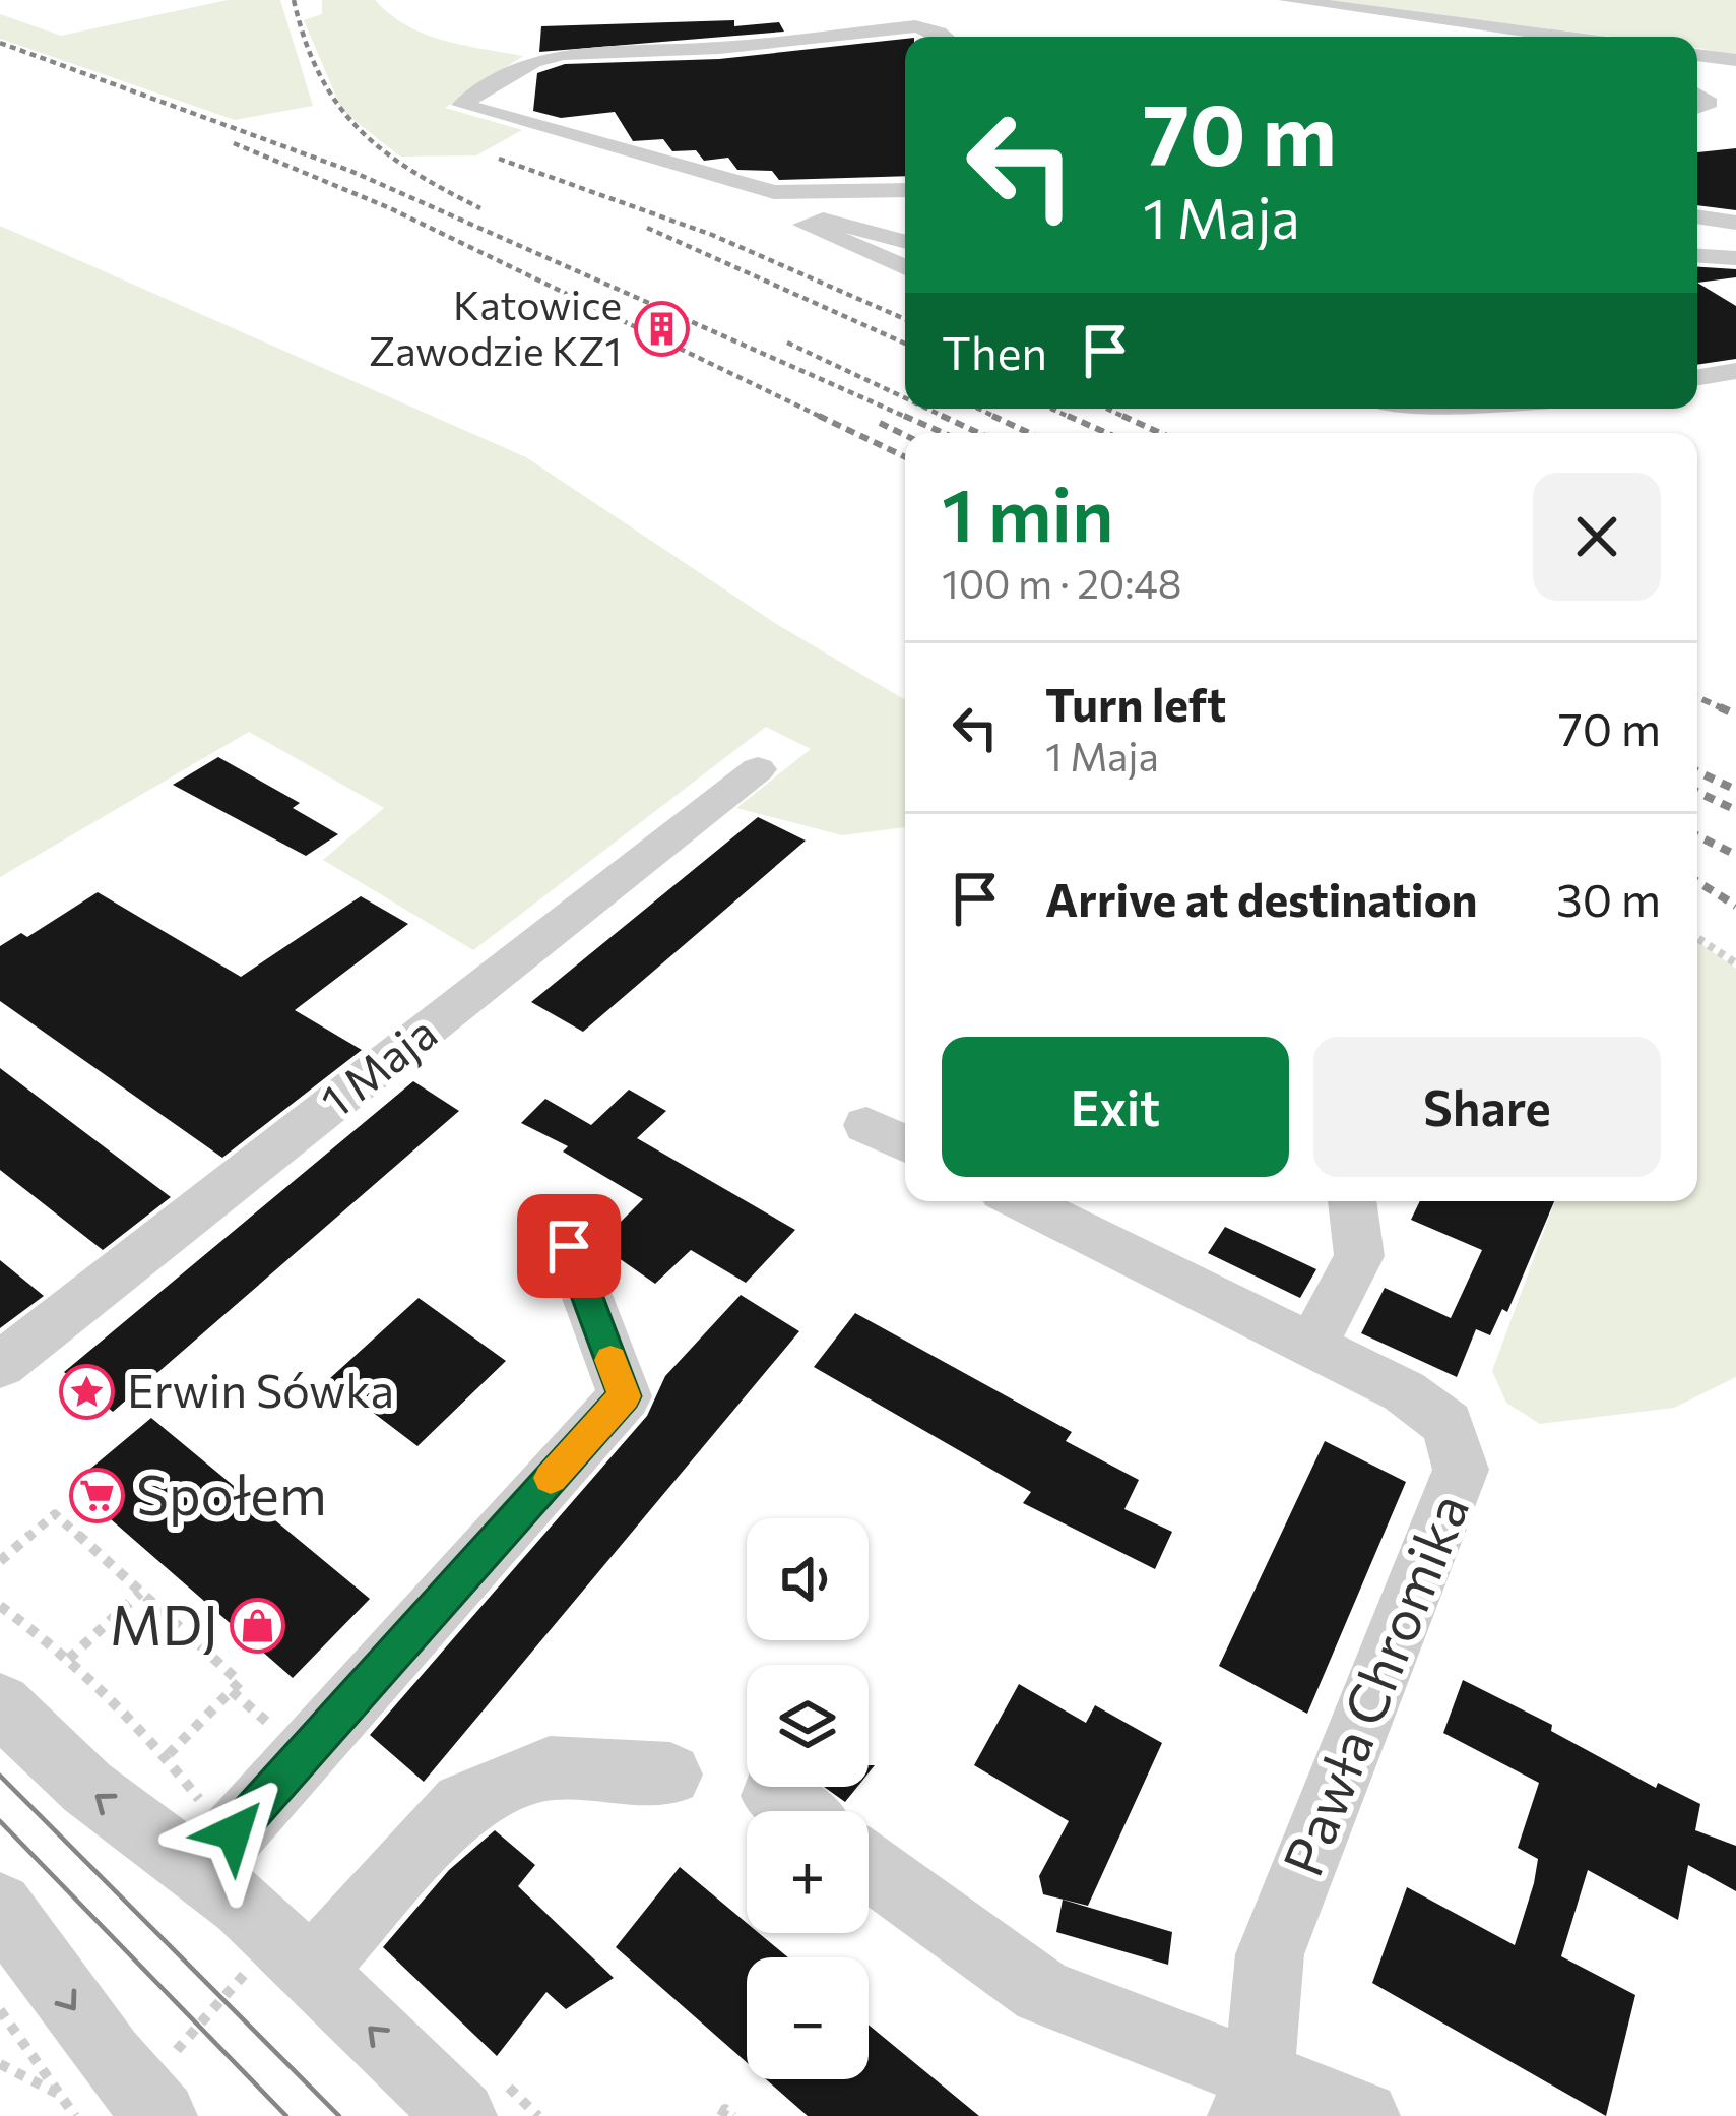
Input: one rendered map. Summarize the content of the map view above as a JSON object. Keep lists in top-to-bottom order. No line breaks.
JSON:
{"streets":{"street":["1 Maja","Pawła Chromika"]},"places":{"building":["Katowice Zawodzie KZ1"],"place":["Erwin Sówka"],"supermarket":["Społem"],"shop":["MDJ"]},"page":{"turn":["70 m","1 Maja"],"then":"Then","heading":["1 min","100 m · 20:48"],"list":[{"name":"Turn left","note":"1 Maja","value":"70 m"},{"name":"Arrive at destination","value":"30 m"}],"buttons":["Exit","Share"],"map_buttons":["+","−"]}}
